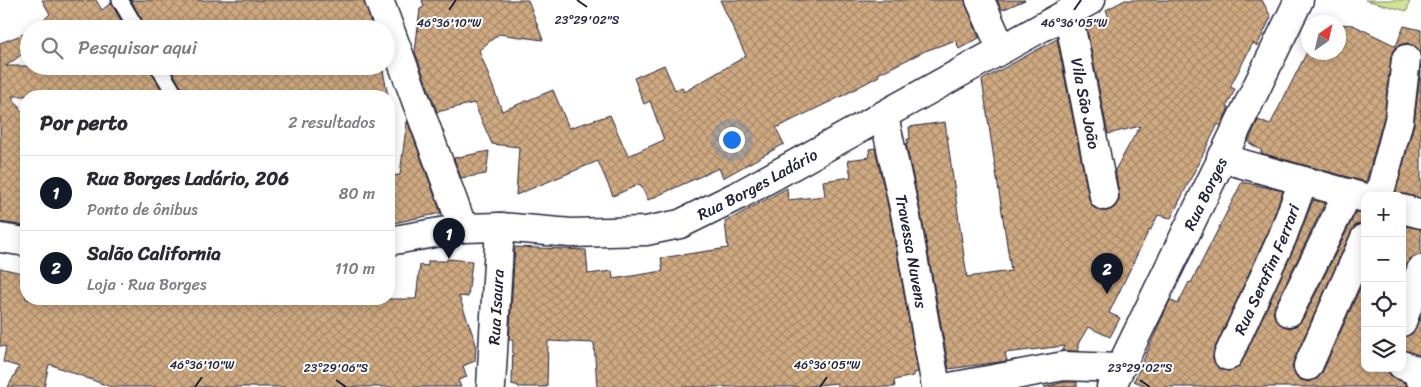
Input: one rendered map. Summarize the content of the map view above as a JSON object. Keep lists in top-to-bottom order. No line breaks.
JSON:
{"streets":{"street":["Vila São João","Rua Borges Ladário","Rua Borges","Travessa Nuvens","Rua Serafim Ferrari","Rua Isaura"]},"crossings":[["Vila São João","Rua Borges Ladário"],["Rua Borges Ladário","Travessa Nuvens"],["Rua Borges Ladário","Rua Isaura"]],"north":"top right","page":{"search":"Pesquisar aqui","heading":["Por perto","2 resultados"],"list":[{"mark":"1","name":"Rua Borges Ladário, 206","note":"Ponto de ônibus","value":"80 m"},{"mark":"2","name":"Salão California","note":"Loja · Rua Borges","value":"110 m"}],"map_buttons":["+","−"],"pins":["1","2"]},"coordinates":["23°29'02\"S","46°36'10\"W","46°36'05\"W","23°29'06\"S"]}
